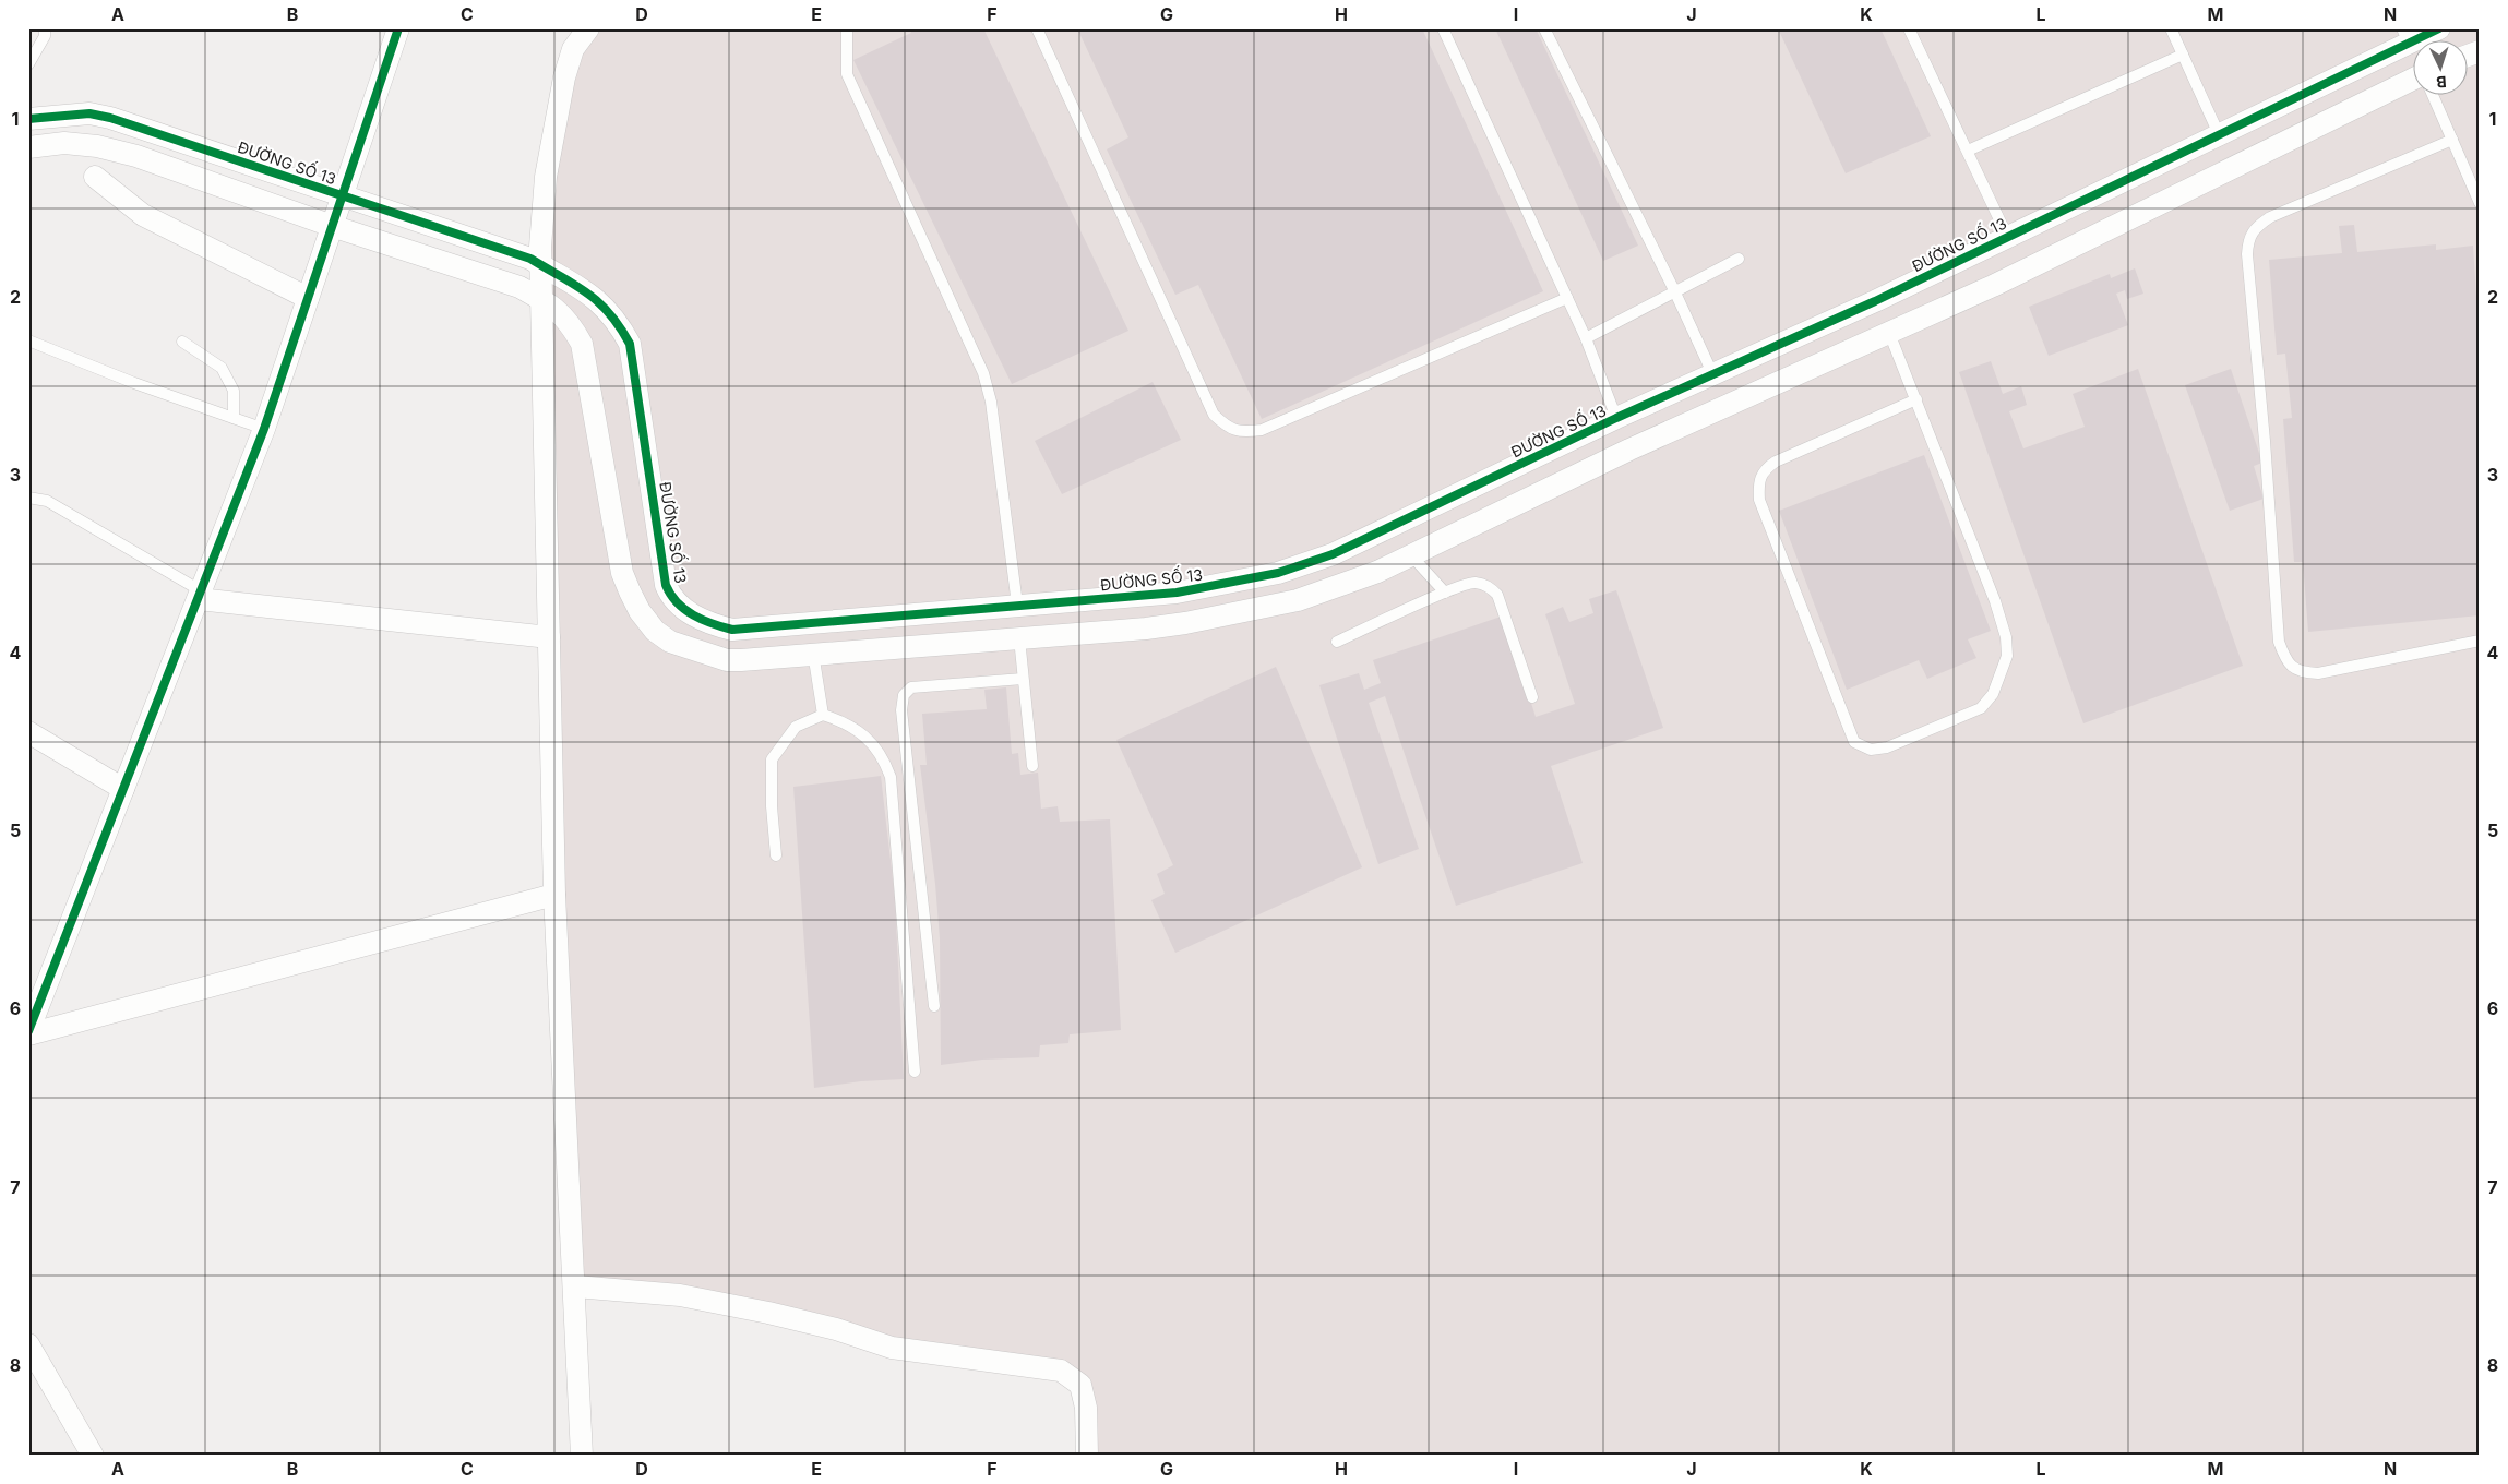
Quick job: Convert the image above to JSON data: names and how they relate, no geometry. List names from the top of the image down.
{
  "streets": {
    "street": ["ĐƯỜNG SỐ 13"]
  },
  "north": "bottom",
  "grid": {
    "columns": [
      "A",
      "B",
      "C",
      "D",
      "E",
      "F",
      "G",
      "H",
      "I",
      "J",
      "K",
      "L",
      "M",
      "N"
    ],
    "rows": [
      "1",
      "2",
      "3",
      "4",
      "5",
      "6",
      "7",
      "8"
    ]
  }
}
